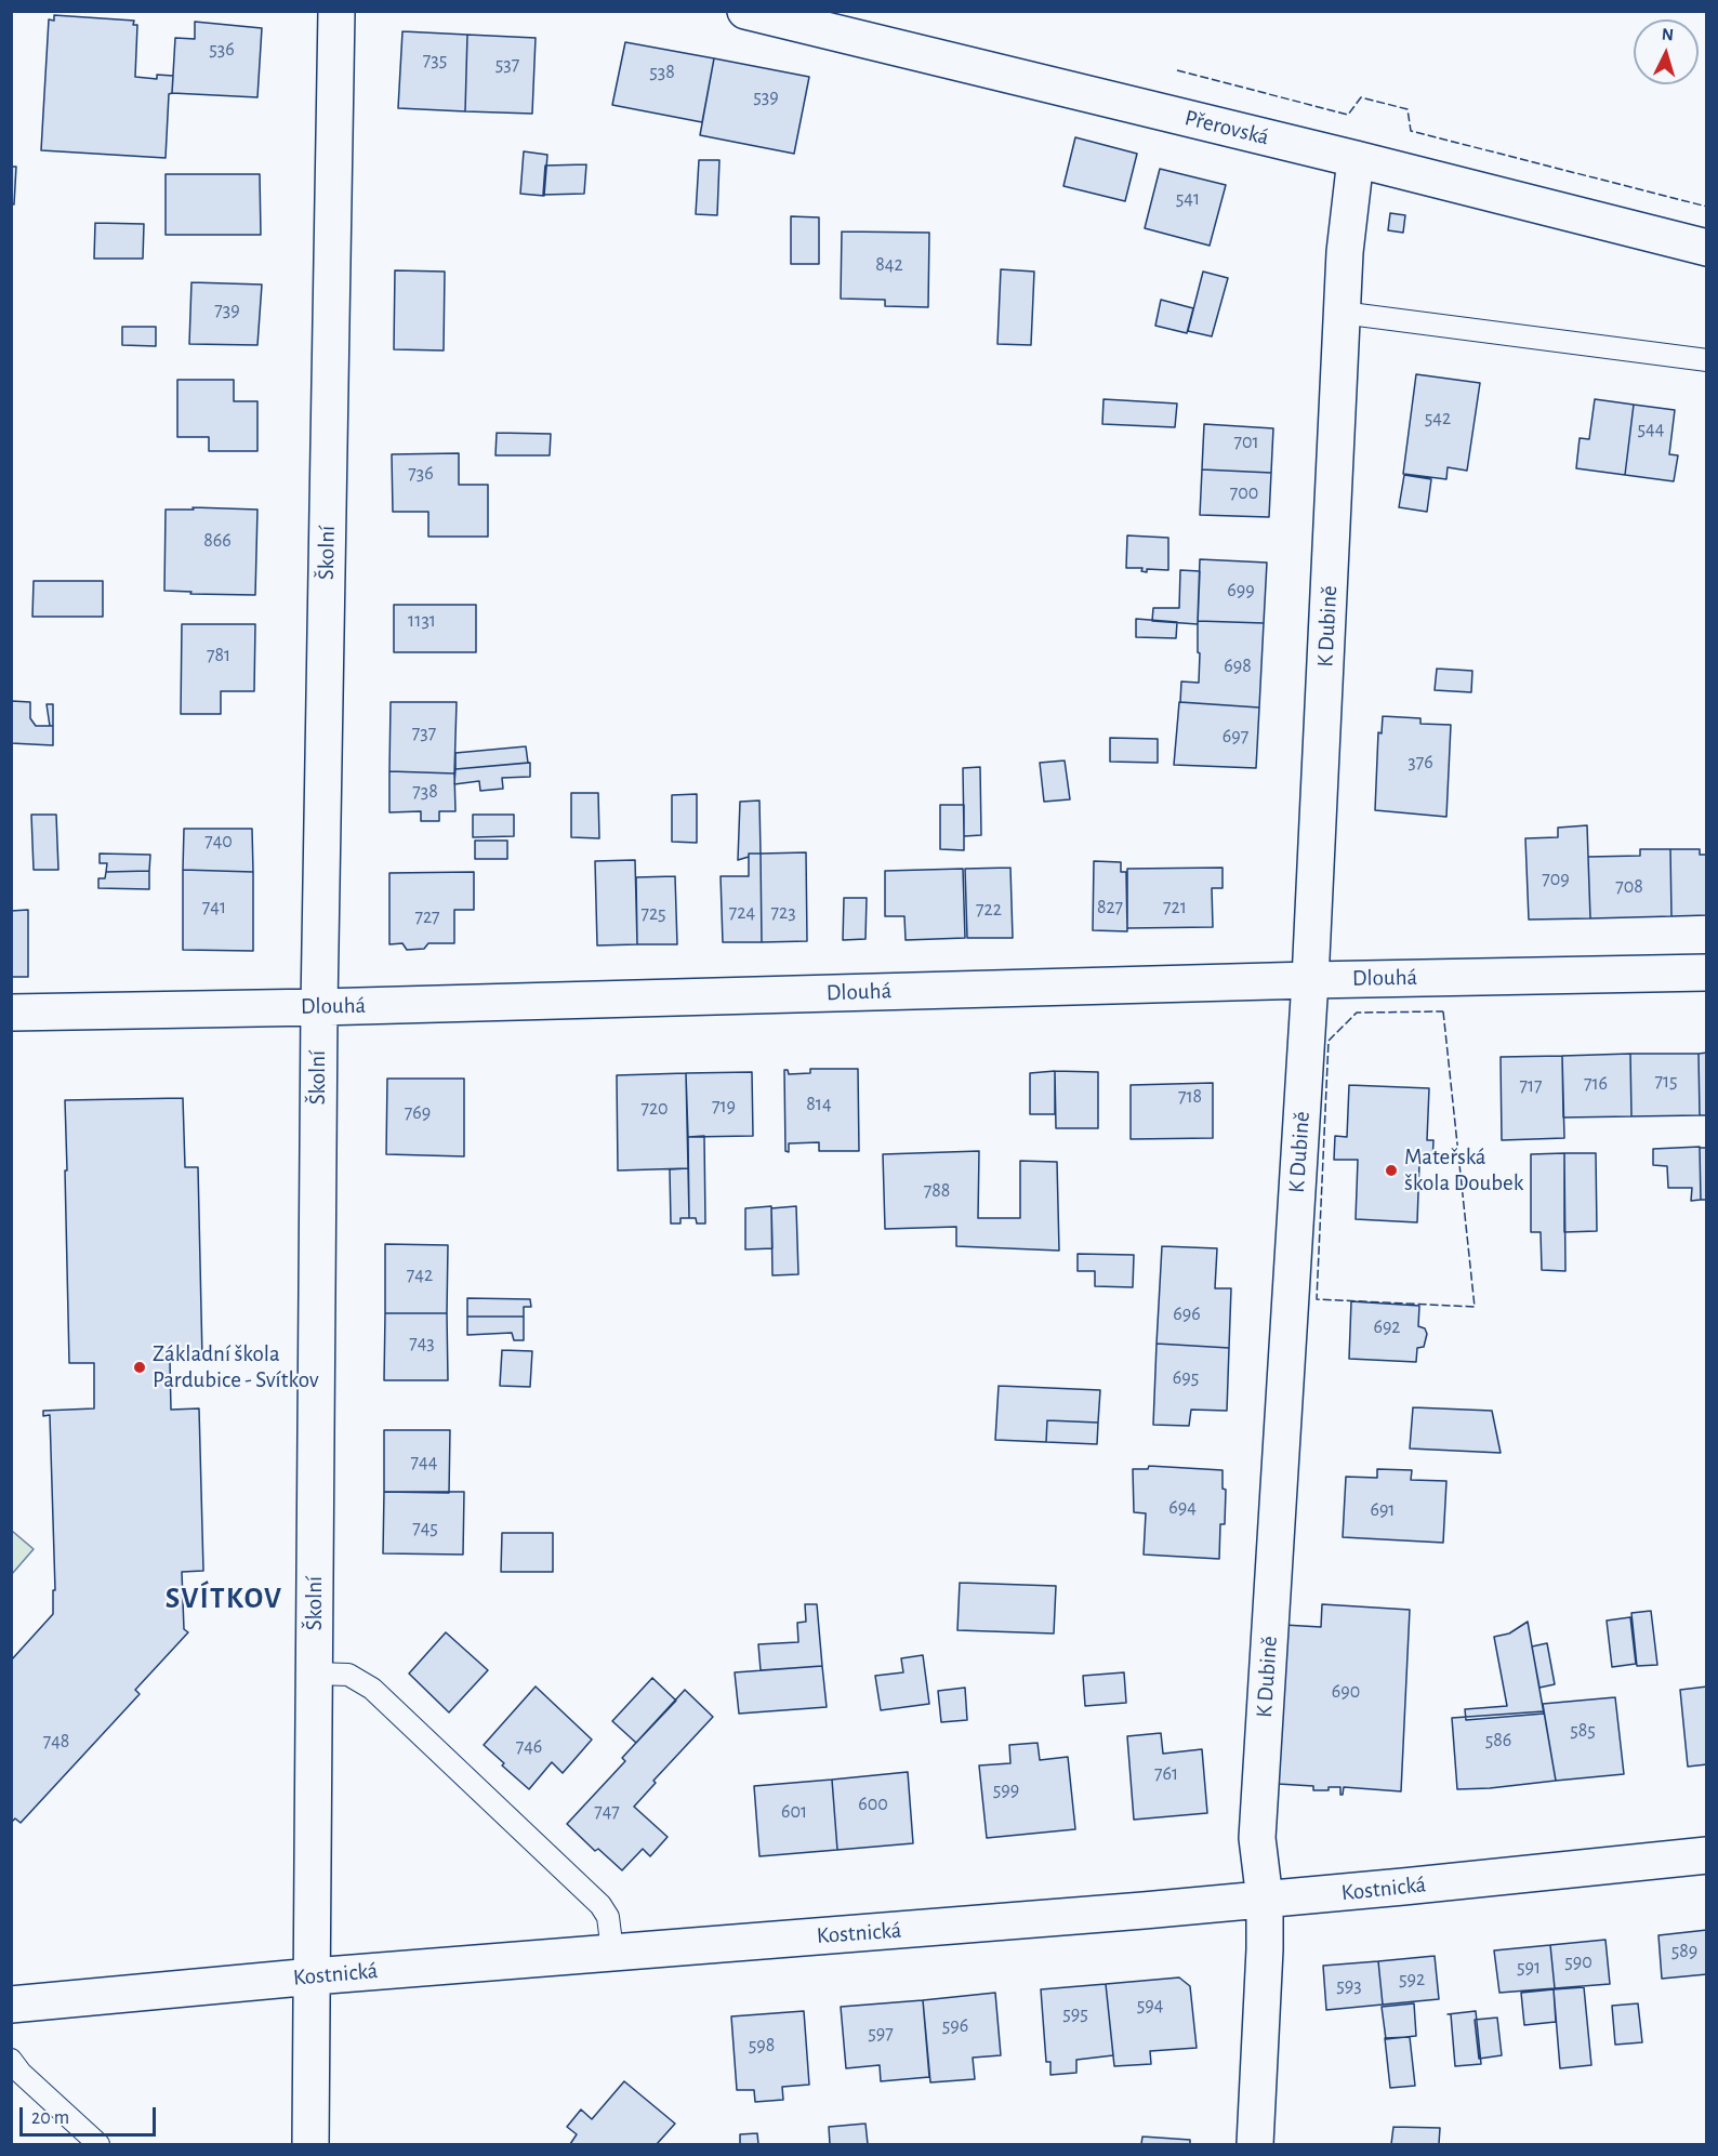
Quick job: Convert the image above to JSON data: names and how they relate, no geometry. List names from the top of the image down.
{
  "streets": {
    "street": [
      "Přerovská",
      "Školní",
      "K Dubině",
      "Dlouhá",
      "Kostnická"
    ]
  },
  "crossings": [
    ["Přerovská", "K Dubině"],
    ["Školní", "Dlouhá"],
    ["Školní", "Kostnická"],
    ["K Dubině", "Dlouhá"],
    ["K Dubině", "Kostnická"]
  ],
  "districts": ["SVÍTKOV"],
  "places": ["Mateřská škola Doubek", "Základní škola Pardubice - Svítkov"],
  "house_numbers": [
    "536",
    "735",
    "537",
    "538",
    "539",
    "541",
    "842",
    "739",
    "542",
    "544",
    "701",
    "736",
    "700",
    "866",
    "699",
    "1131",
    "781",
    "698",
    "737",
    "697",
    "376",
    "738",
    "740",
    "709",
    "708",
    "741",
    "827",
    "721",
    "722",
    "724",
    "723",
    "725",
    "727",
    "715",
    "716",
    "717",
    "718",
    "814",
    "719",
    "720",
    "769",
    "788",
    "742",
    "696",
    "692",
    "743",
    "695",
    "744",
    "694",
    "691",
    "745",
    "690",
    "585",
    "586",
    "748",
    "746",
    "761",
    "599",
    "600",
    "747",
    "601",
    "589",
    "590",
    "591",
    "592",
    "593",
    "594",
    "595",
    "596",
    "597",
    "598"
  ],
  "scale_bar": "20 m",
  "north": "top"
}
